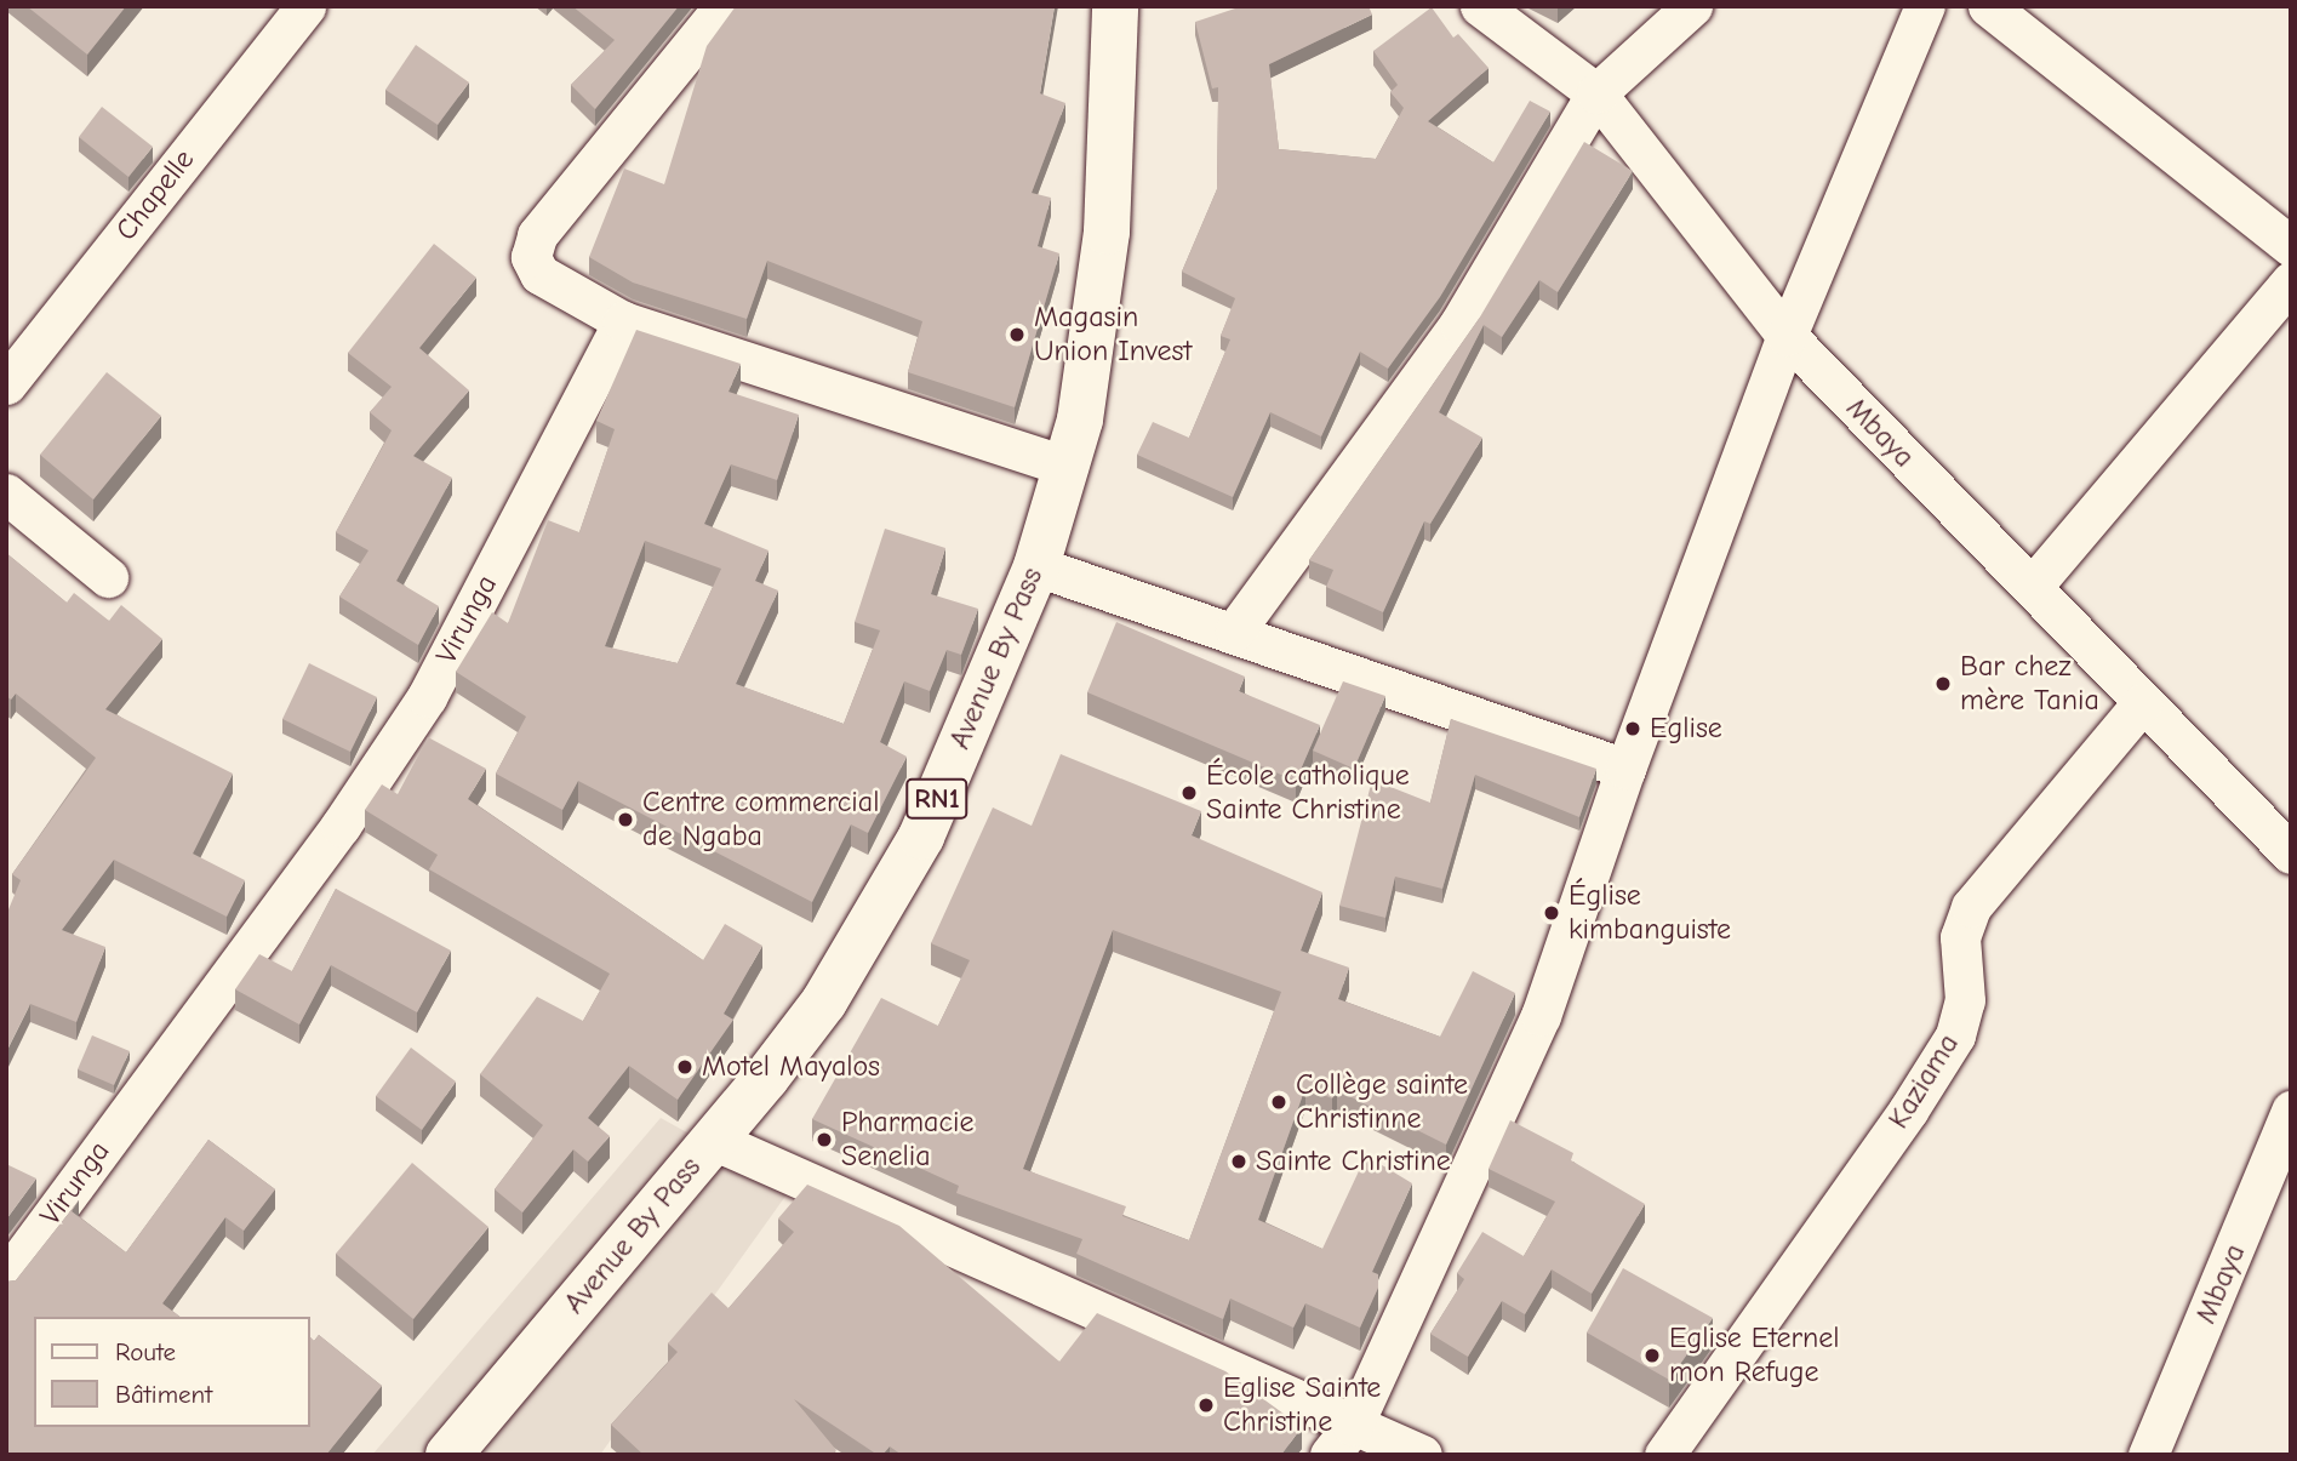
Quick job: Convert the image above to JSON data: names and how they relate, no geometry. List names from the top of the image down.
{
  "streets": {
    "highway": ["Avenue By Pass", "RN1"],
    "street": [
      "Chapelle",
      "Mbaya",
      "Virunga",
      "Kaziama"
    ]
  },
  "crossings": [
    ["Mbaya", "Kaziama"]
  ],
  "places": [
    "Magasin Union Invest",
    "Bar chez mère Tania",
    "Eglise",
    "École catholique Sainte Christine",
    "Centre commercial de Ngaba",
    "Église kimbanguiste",
    "Motel Mayalos",
    "Collège sainte Christinne",
    "Pharmacie Senelia",
    "Sainte Christine",
    "Eglise Eternel mon Refuge",
    "Eglise Sainte Christine"
  ],
  "legend": ["Route", "Bâtiment"]
}
